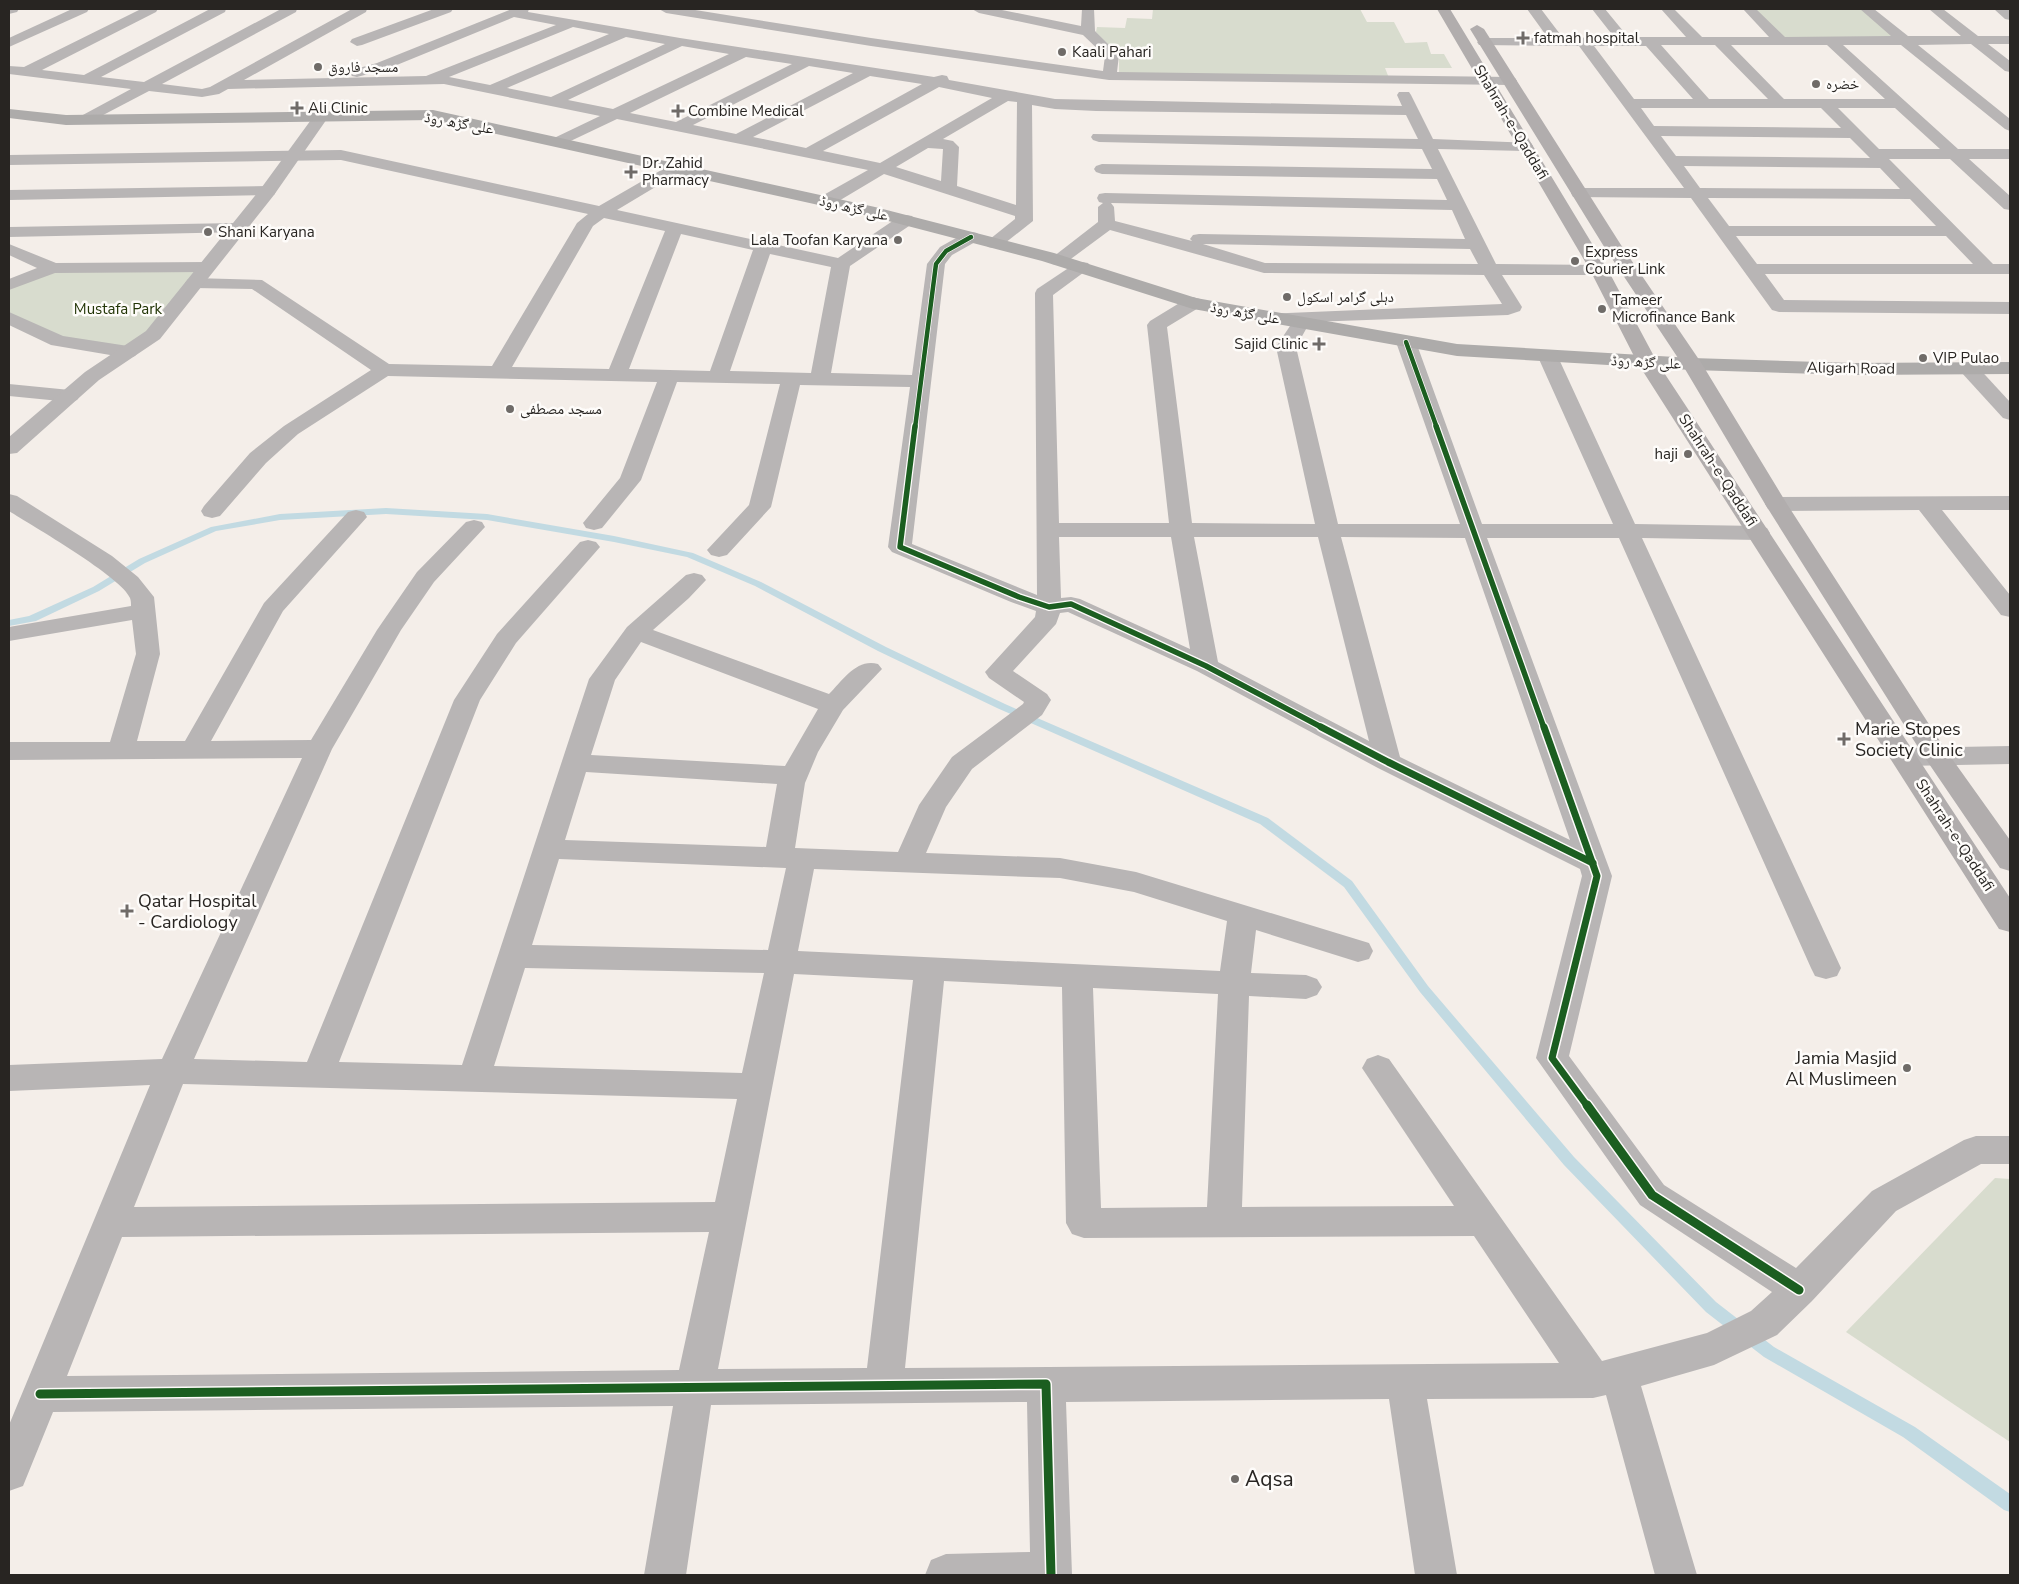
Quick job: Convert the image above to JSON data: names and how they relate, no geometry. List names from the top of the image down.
{
  "streets": {
    "main road": ["Shahrah-e-Qaddafi", "علی گڑھ روڈ", "Aligarh Road"]
  },
  "crossings": [
    ["Shahrah-e-Qaddafi", "علی گڑھ روڈ"],
    ["Shahrah-e-Qaddafi", "Aligarh Road"],
    ["علی گڑھ روڈ", "Aligarh Road"]
  ],
  "parks": ["Mustafa Park"],
  "places": {
    "health": [
      "fatmah hospital",
      "Ali Clinic",
      "Combine Medical",
      "Dr. Zahid Pharmacy",
      "Sajid Clinic",
      "Marie Stopes Society Clinic",
      "Qatar Hospital - Cardiology"
    ],
    "other": [
      "Kaali Pahari",
      "مسجد فاروق",
      "خضرہ",
      "Shani Karyana",
      "Lala Toofan Karyana",
      "Express Courier Link",
      "دہلی گرامر اسکول",
      "Tameer Microfinance Bank",
      "VIP Pulao",
      "مسجد مصطفی",
      "haji",
      "Jamia Masjid Al Muslimeen",
      "Aqsa"
    ]
  }
}
